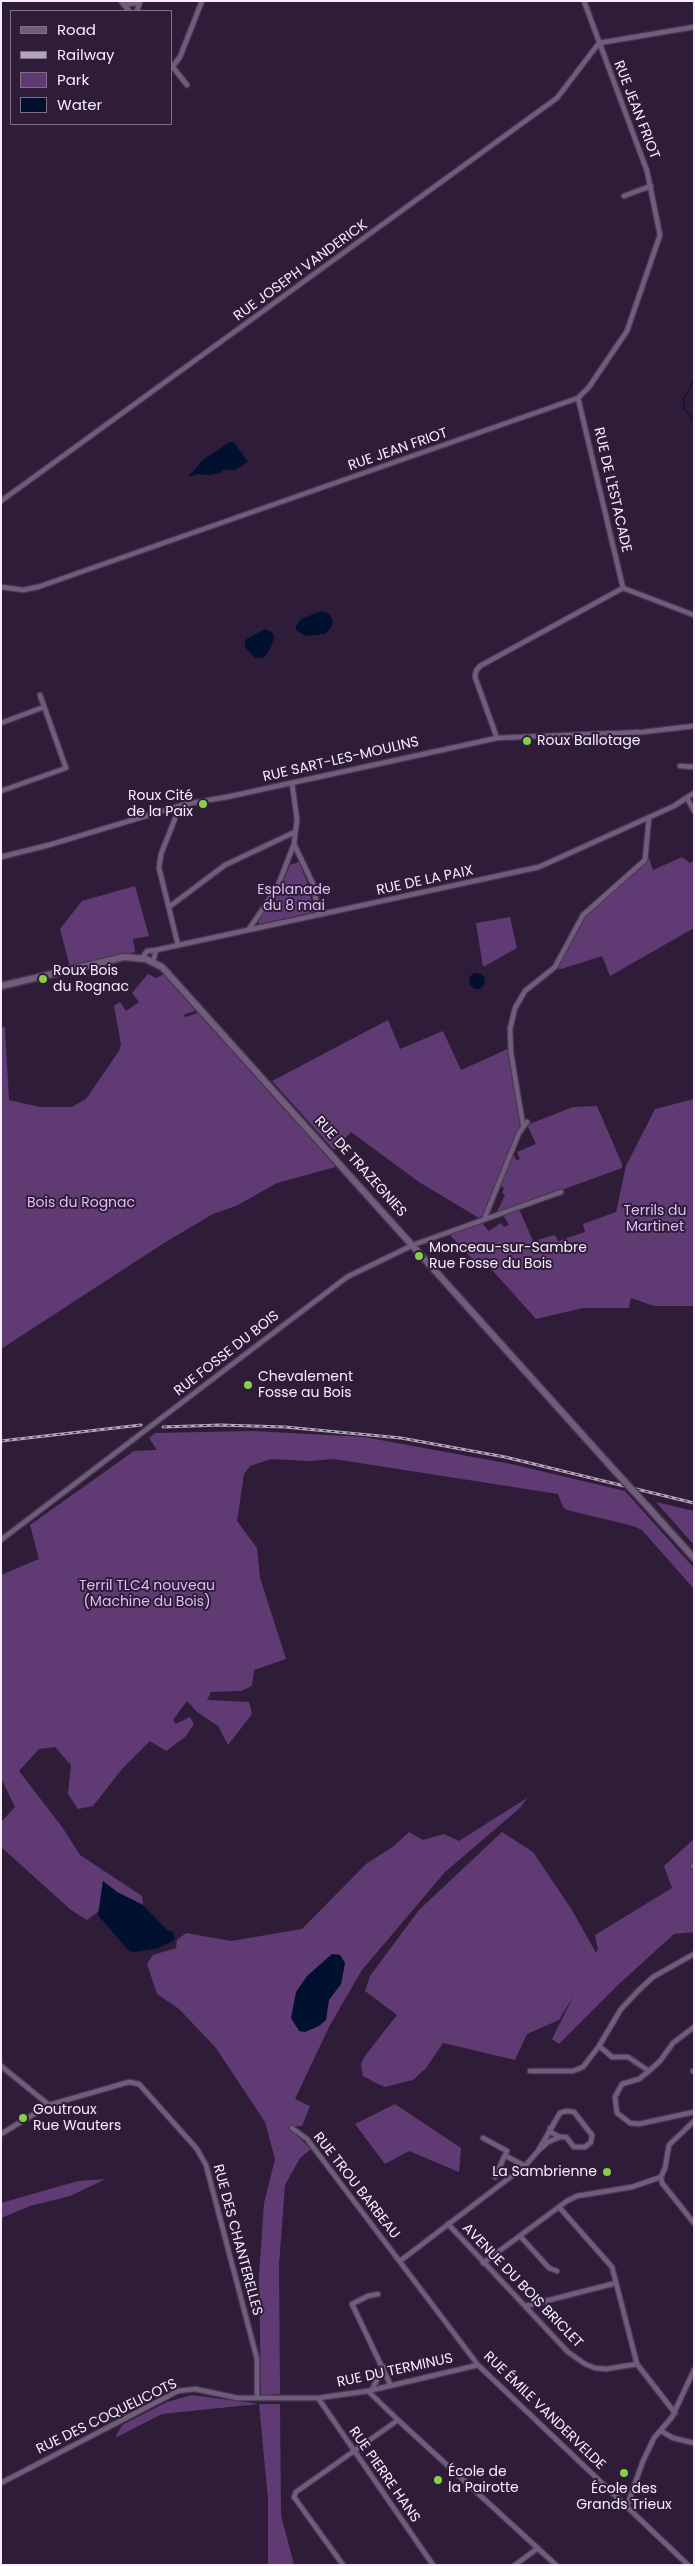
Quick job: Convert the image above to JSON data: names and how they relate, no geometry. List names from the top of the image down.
{
  "streets": {
    "main road": ["RUE DE TRAZEGNIES"],
    "street": [
      "RUE JEAN FRIOT",
      "RUE JOSEPH VANDERICK",
      "RUE DE L'ESTACADE",
      "RUE SART-LES-MOULINS",
      "RUE DE LA PAIX",
      "RUE FOSSE DU BOIS",
      "RUE TROU BARBEAU",
      "RUE DES CHANTERELLES",
      "AVENUE DU BOIS BRICLET",
      "RUE DU TERMINUS",
      "RUE ÉMILE VANDERVELDE",
      "RUE DES COQUELICOTS",
      "RUE PIERRE HANS"
    ]
  },
  "crossings": [
    ["RUE JEAN FRIOT", "RUE JOSEPH VANDERICK"],
    ["RUE JEAN FRIOT", "RUE DE L'ESTACADE"],
    ["RUE DE LA PAIX", "RUE DE TRAZEGNIES"],
    ["RUE DE TRAZEGNIES", "RUE FOSSE DU BOIS"],
    ["RUE TROU BARBEAU", "RUE ÉMILE VANDERVELDE"],
    ["RUE DES CHANTERELLES", "RUE DU TERMINUS"],
    ["RUE DES CHANTERELLES", "RUE DES COQUELICOTS"],
    ["RUE DU TERMINUS", "RUE ÉMILE VANDERVELDE"],
    ["RUE DU TERMINUS", "RUE DES COQUELICOTS"],
    ["RUE DU TERMINUS", "RUE PIERRE HANS"]
  ],
  "parks": [
    "Esplanade du 8 mai",
    "Bois du Rognac",
    "Terrils du Martinet",
    "Terril TLC4 nouveau (Machine du Bois)"
  ],
  "places": [
    "Roux Ballotage",
    "Roux Cité de la Paix",
    "Roux Bois du Rognac",
    "Monceau-sur-Sambre Rue Fosse du Bois",
    "Chevalement Fosse au Bois",
    "Goutroux Rue Wauters",
    "La Sambrienne",
    "École des Grands Trieux",
    "École de la Pairotte"
  ],
  "legend": [
    "Road",
    "Railway",
    "Park",
    "Water"
  ]
}
